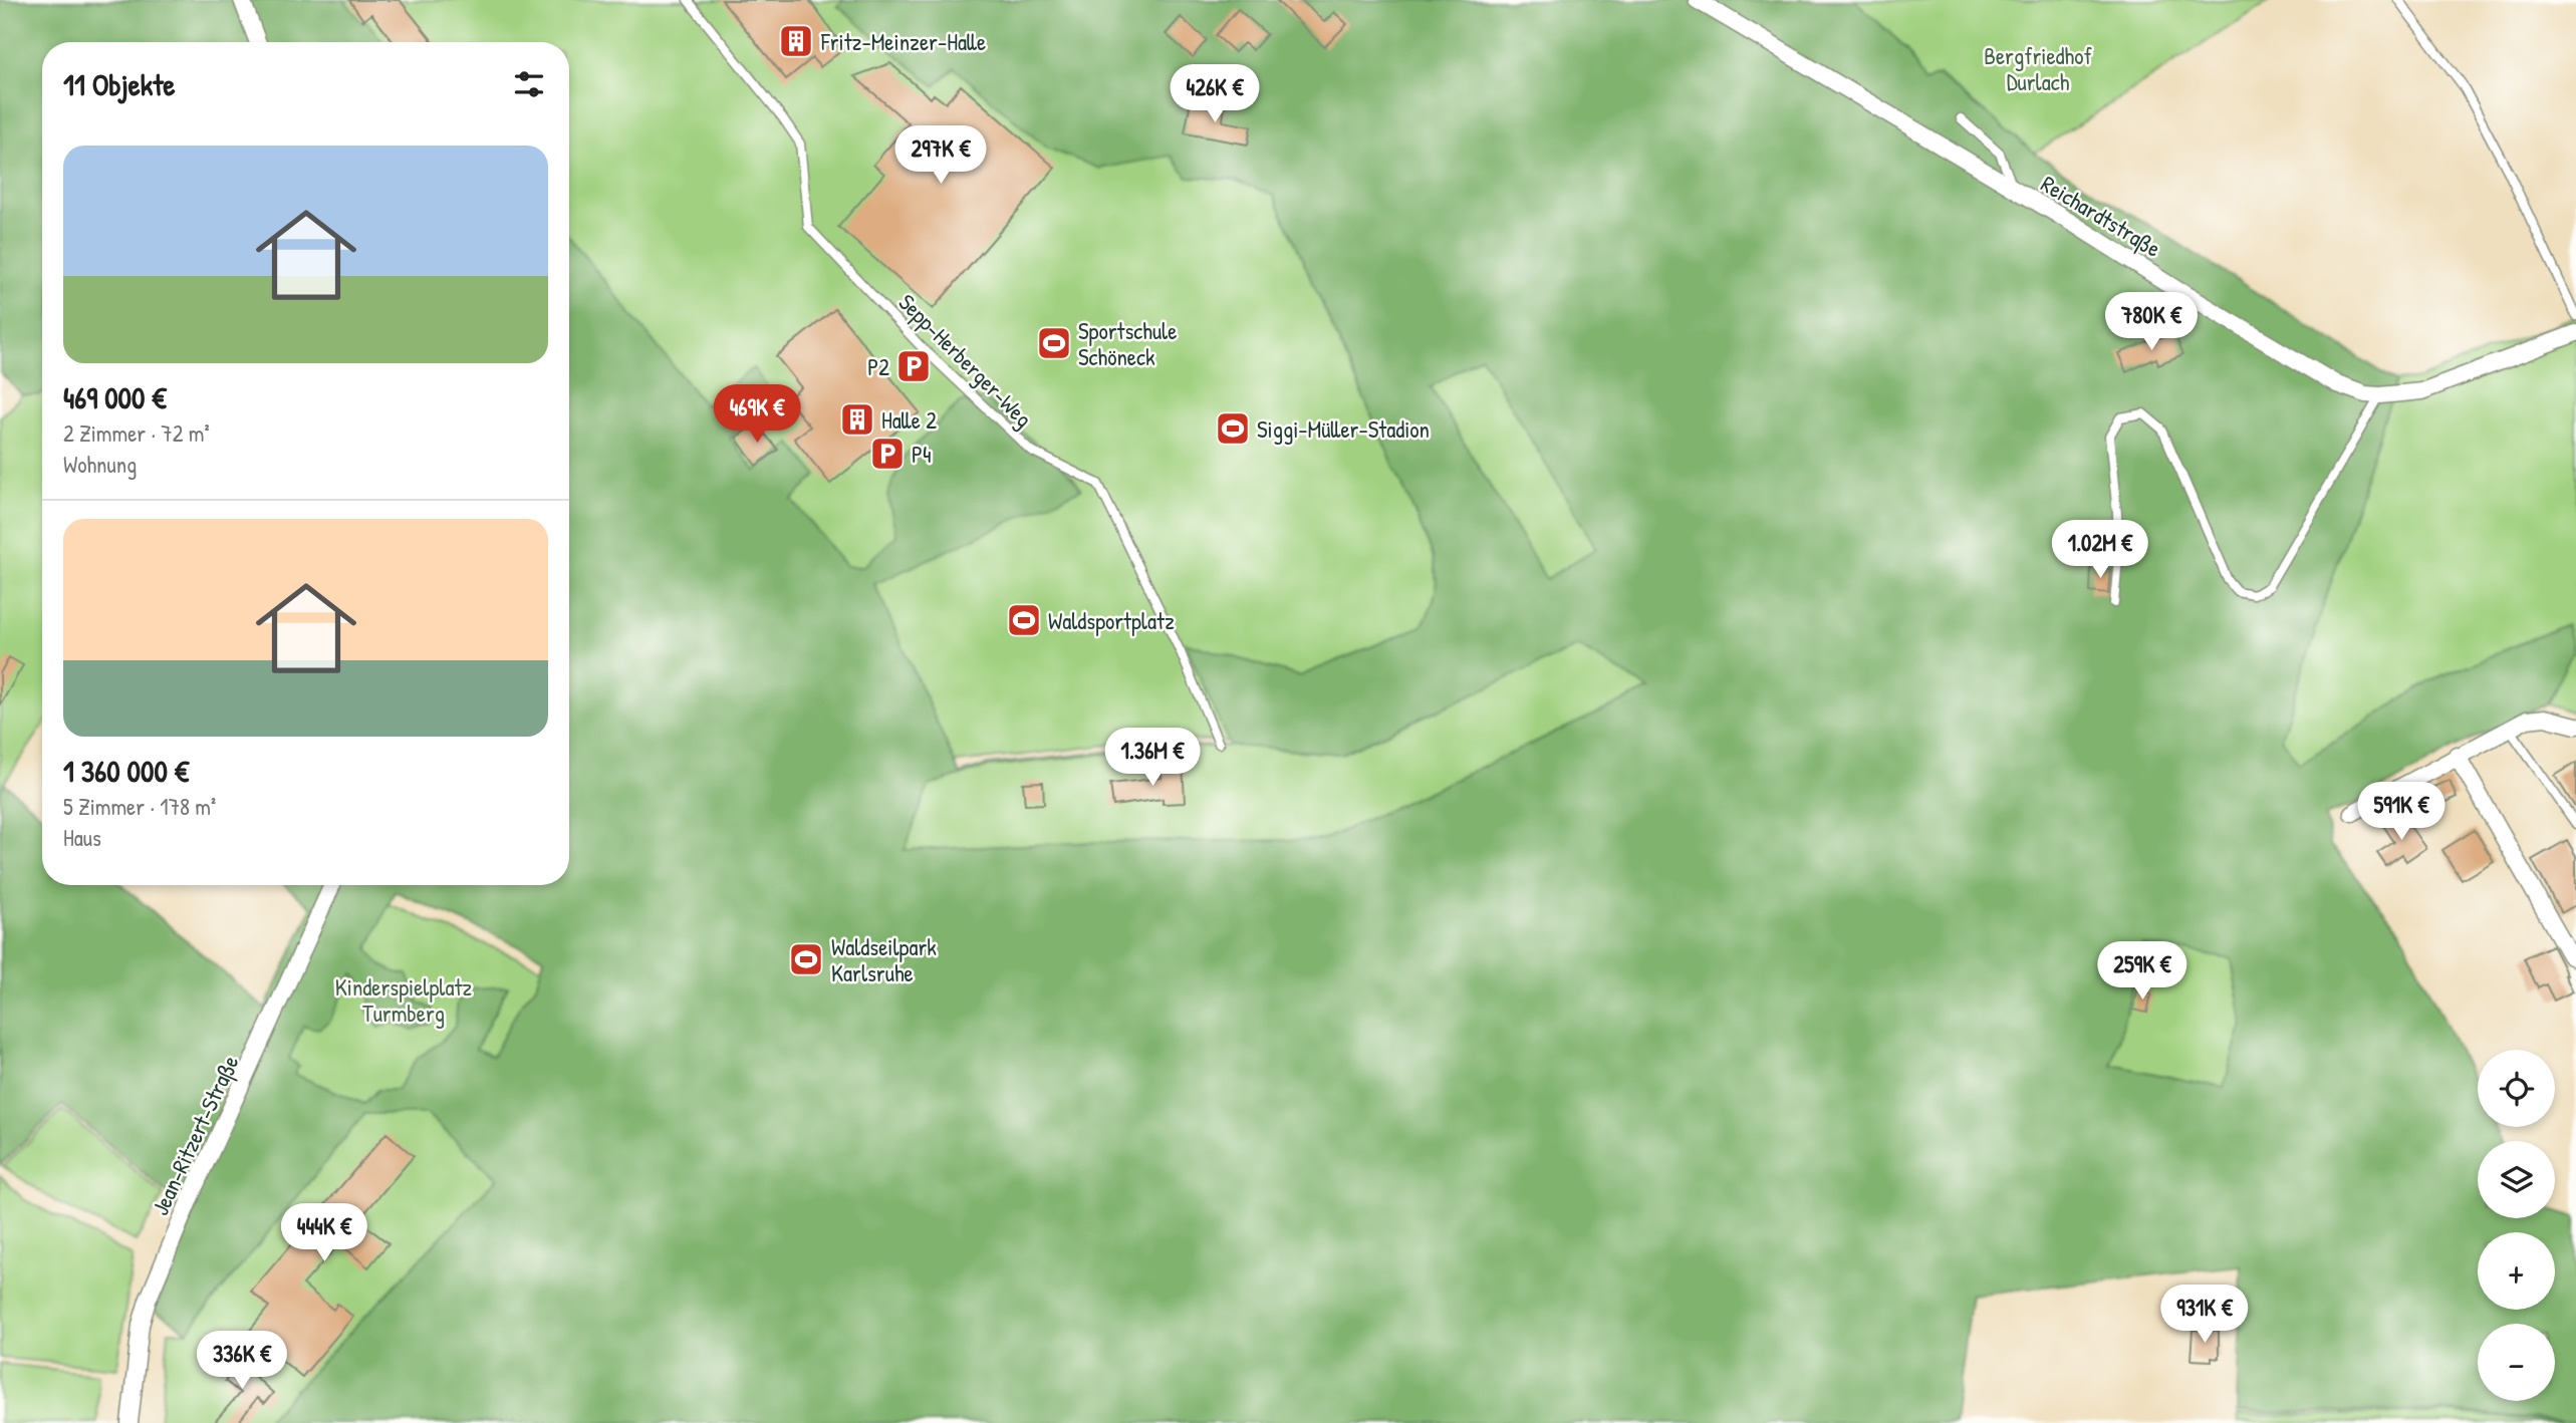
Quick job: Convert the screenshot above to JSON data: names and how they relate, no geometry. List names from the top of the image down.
{
  "streets": {
    "street": ["Reichardtstraße", "Jean-Ritzert-Straße"],
    "lane": ["Sepp-Herberger-Weg"]
  },
  "parks": ["Bergfriedhof Durlach", "Kinderspielplatz Turmberg"],
  "places": {
    "building": ["Fritz-Meinzer-Halle", "Halle 2"],
    "sports": [
      "Sportschule Schöneck",
      "Siggi-Müller-Stadion",
      "Waldsportplatz",
      "Waldseilpark Karlsruhe"
    ],
    "parking": ["P2", "P4"]
  },
  "page": {
    "heading": "11 Objekte",
    "price": [
      "426K €",
      "297K €",
      "780K €",
      "469K €",
      "1.02M €",
      "1.36M €",
      "591K €",
      "259K €",
      "444K €",
      "931K €",
      "336K €"
    ],
    "list": [
      {
        "name": "469 000 €",
        "note": "2 Zimmer · 72 m² · Wohnung"
      },
      {
        "name": "1 360 000 €",
        "note": "5 Zimmer · 178 m² · Haus"
      }
    ],
    "map_buttons": ["+", "−"]
  }
}
